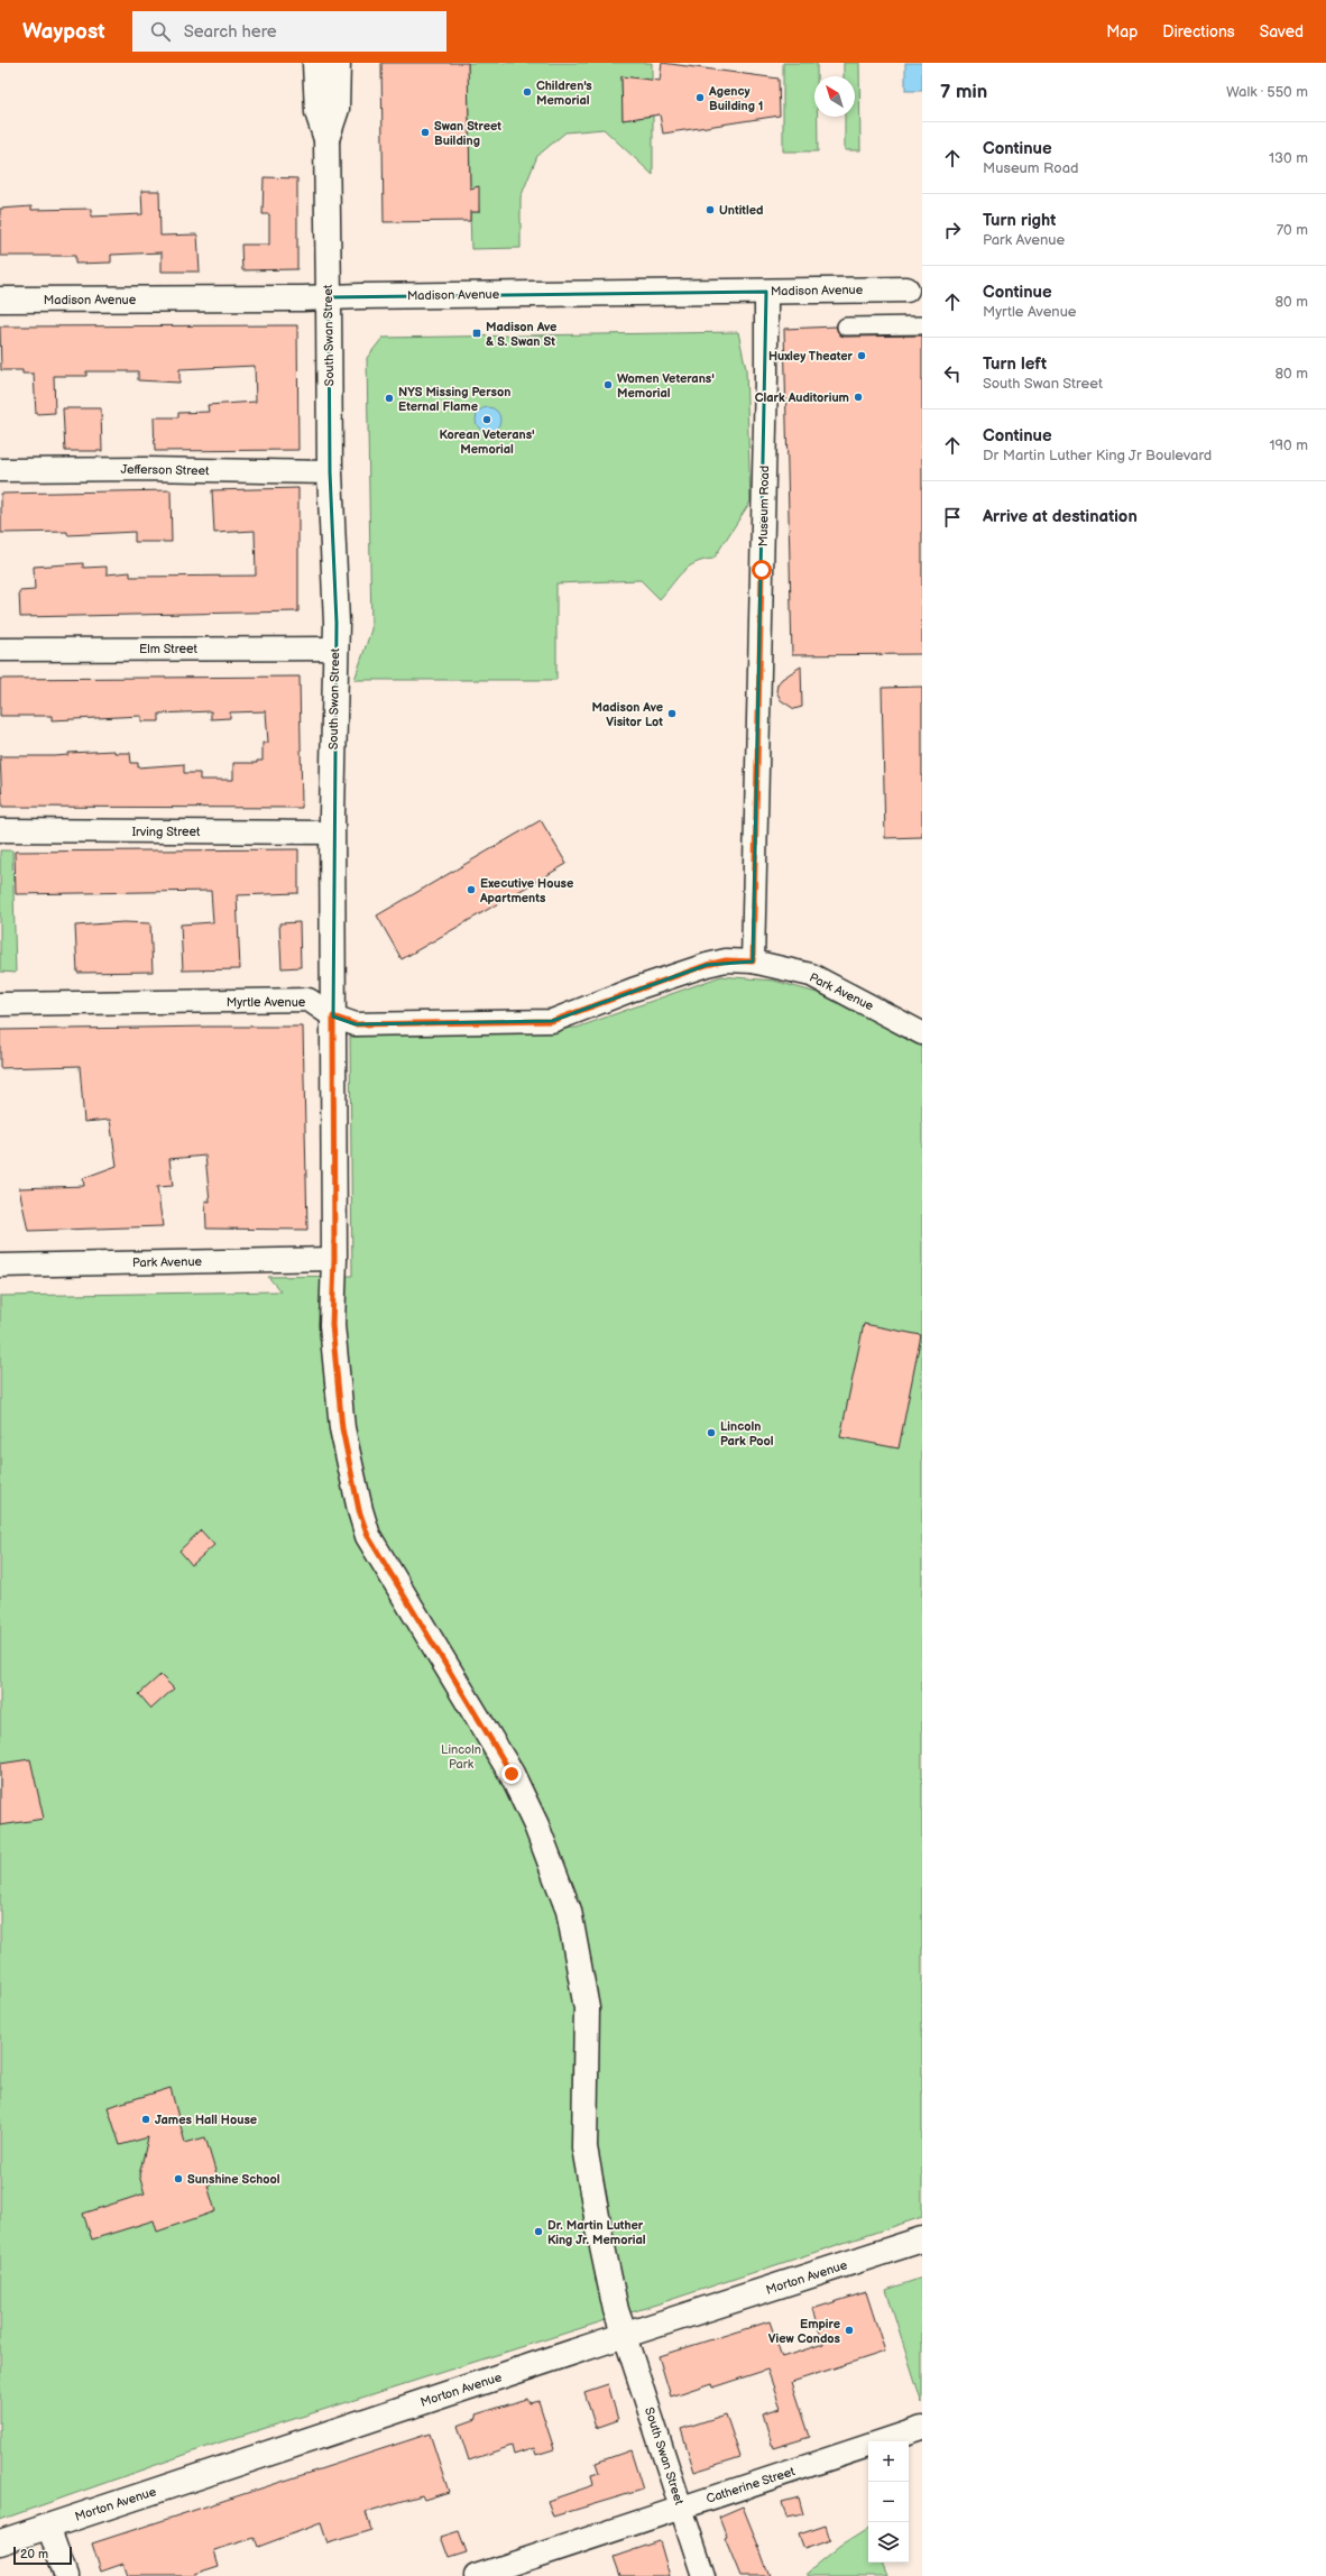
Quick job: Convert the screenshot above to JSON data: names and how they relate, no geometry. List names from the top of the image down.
{
  "streets": {
    "street": [
      "Madison Avenue",
      "South Swan Street",
      "Jefferson Street",
      "Museum Road",
      "Elm Street",
      "Irving Street",
      "Park Avenue",
      "Myrtle Avenue",
      "Morton Avenue",
      "Catherine Street"
    ]
  },
  "crossings": [
    ["Madison Avenue", "South Swan Street"],
    ["Madison Avenue", "Museum Road"],
    ["South Swan Street", "Jefferson Street"],
    ["South Swan Street", "Elm Street"],
    ["South Swan Street", "Irving Street"],
    ["South Swan Street", "Park Avenue"],
    ["South Swan Street", "Myrtle Avenue"],
    ["South Swan Street", "Morton Avenue"],
    ["South Swan Street", "Catherine Street"],
    ["Museum Road", "Park Avenue"],
    ["Park Avenue", "Myrtle Avenue"]
  ],
  "parks": ["Lincoln Park"],
  "places": {
    "other": [
      "Children's Memorial",
      "Agency Building 1",
      "Swan Street Building",
      "Untitled",
      "Huxley Theater",
      "Women Veterans' Memorial",
      "Clark Auditorium",
      "NYS Missing Person Eternal Flame",
      "Korean Veterans' Memorial",
      "Madison Ave Visitor Lot",
      "Executive House Apartments",
      "Lincoln Park Pool",
      "James Hall House",
      "Sunshine School",
      "Dr. Martin Luther King Jr. Memorial",
      "Empire View Condos"
    ],
    "transit": ["Madison Ave & S. Swan St"]
  },
  "scale_bar": "20 m",
  "north": "top left",
  "page": {
    "header": "Waypost",
    "search": "Search here",
    "nav": ["Map", "Directions", "Saved"],
    "heading": ["7 min", "Walk · 550 m"],
    "list": [
      ["Continue", "Museum Road", "130 m"],
      ["Turn right", "Park Avenue", "70 m"],
      ["Continue", "Myrtle Avenue", "80 m"],
      ["Turn left", "South Swan Street", "80 m"],
      ["Continue", "Dr Martin Luther King Jr Boulevard", "190 m"],
      "Arrive at destination"
    ],
    "map_buttons": ["+", "−"],
    "scale": "20 m"
  }
}
